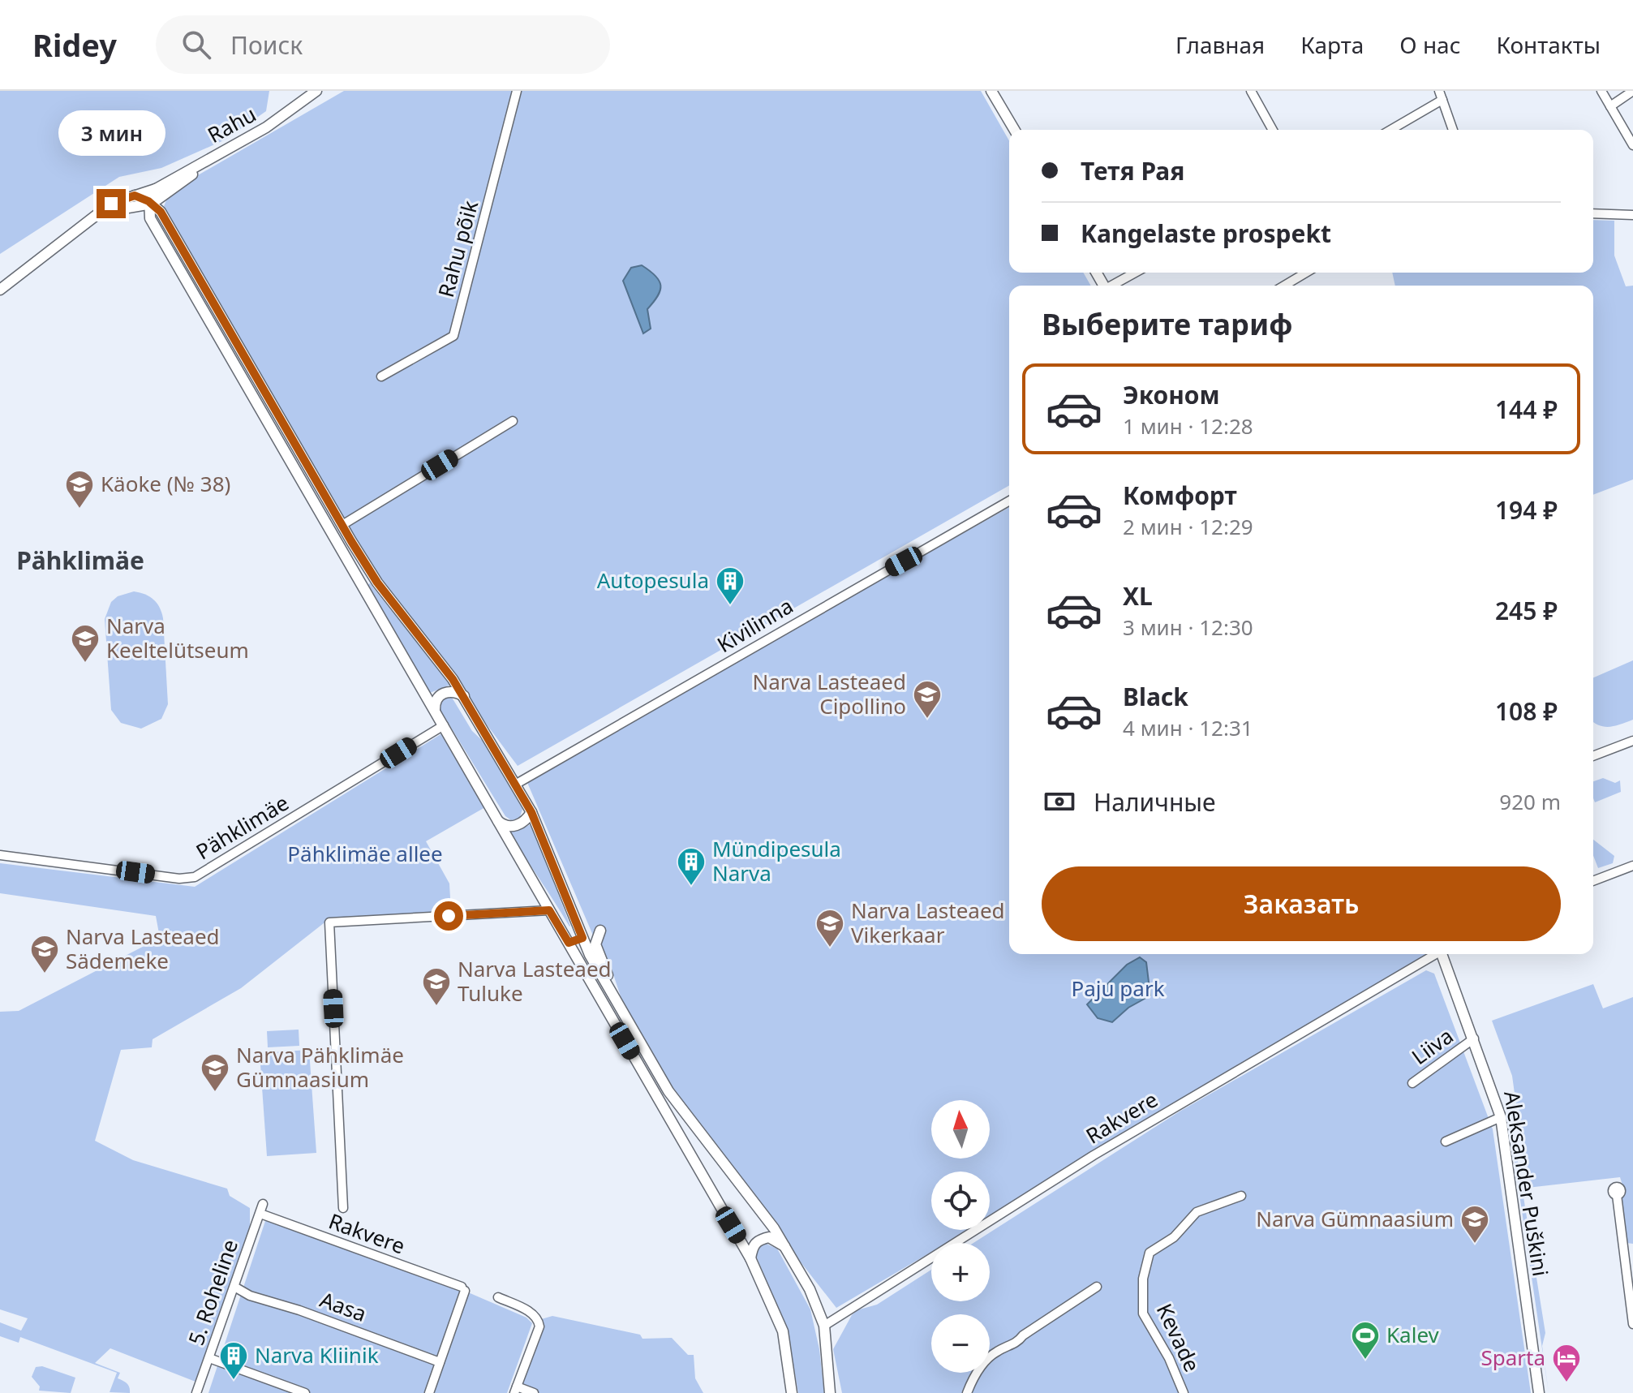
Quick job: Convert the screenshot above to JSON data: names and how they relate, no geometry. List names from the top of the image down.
{
  "streets": {
    "main road": ["Rahu", "Aleksander Puškini"],
    "street": [
      "Rahu põik",
      "Kivilinna",
      "Pähklimäe",
      "Liiva",
      "Rakvere",
      "5. Roheline",
      "Aasa",
      "Kevade"
    ]
  },
  "crossings": [
    ["Liiva", "Aleksander Puškini"],
    ["Rakvere", "5. Roheline"],
    ["Rakvere", "Aasa"],
    ["5. Roheline", "Aasa"]
  ],
  "districts": ["Pähklimäe"],
  "parks": ["Pähklimäe allee", "Paju park"],
  "places": {
    "school or university": [
      "Käoke (№ 38)",
      "Narva Keeltelütseum",
      "Narva Lasteaed Cipollino",
      "Narva Lasteaed Vikerkaar",
      "Narva Lasteaed Sädemeke",
      "Narva Lasteaed Tuluke",
      "Narva Pähklimäe Gümnaasium",
      "Narva Gümnaasium"
    ],
    "building": ["Autopesula", "Mündipesula Narva", "Narva Kliinik"],
    "sports": ["Kalev"],
    "hotel": ["Sparta"]
  },
  "north": "top",
  "page": {
    "header": "Ridey",
    "search": "Поиск",
    "nav": [
      "Главная",
      "Карта",
      "О нас",
      "Контакты"
    ],
    "bubble": "3 мин",
    "banner": ["Тетя Рая", "Kangelaste prospekt"],
    "heading": "Выберите тариф",
    "list": [
      {
        "name": "Эконом",
        "note": "1 мин · 12:28",
        "value": "144 ₽"
      },
      {
        "name": "Комфорт",
        "note": "2 мин · 12:29",
        "value": "194 ₽"
      },
      {
        "name": "XL",
        "note": "3 мин · 12:30",
        "value": "245 ₽"
      },
      {
        "name": "Black",
        "note": "4 мин · 12:31",
        "value": "108 ₽"
      }
    ],
    "pay": ["Наличные", "920 m"],
    "buttons": "Заказать",
    "map_buttons": ["+", "−"]
  }
}
